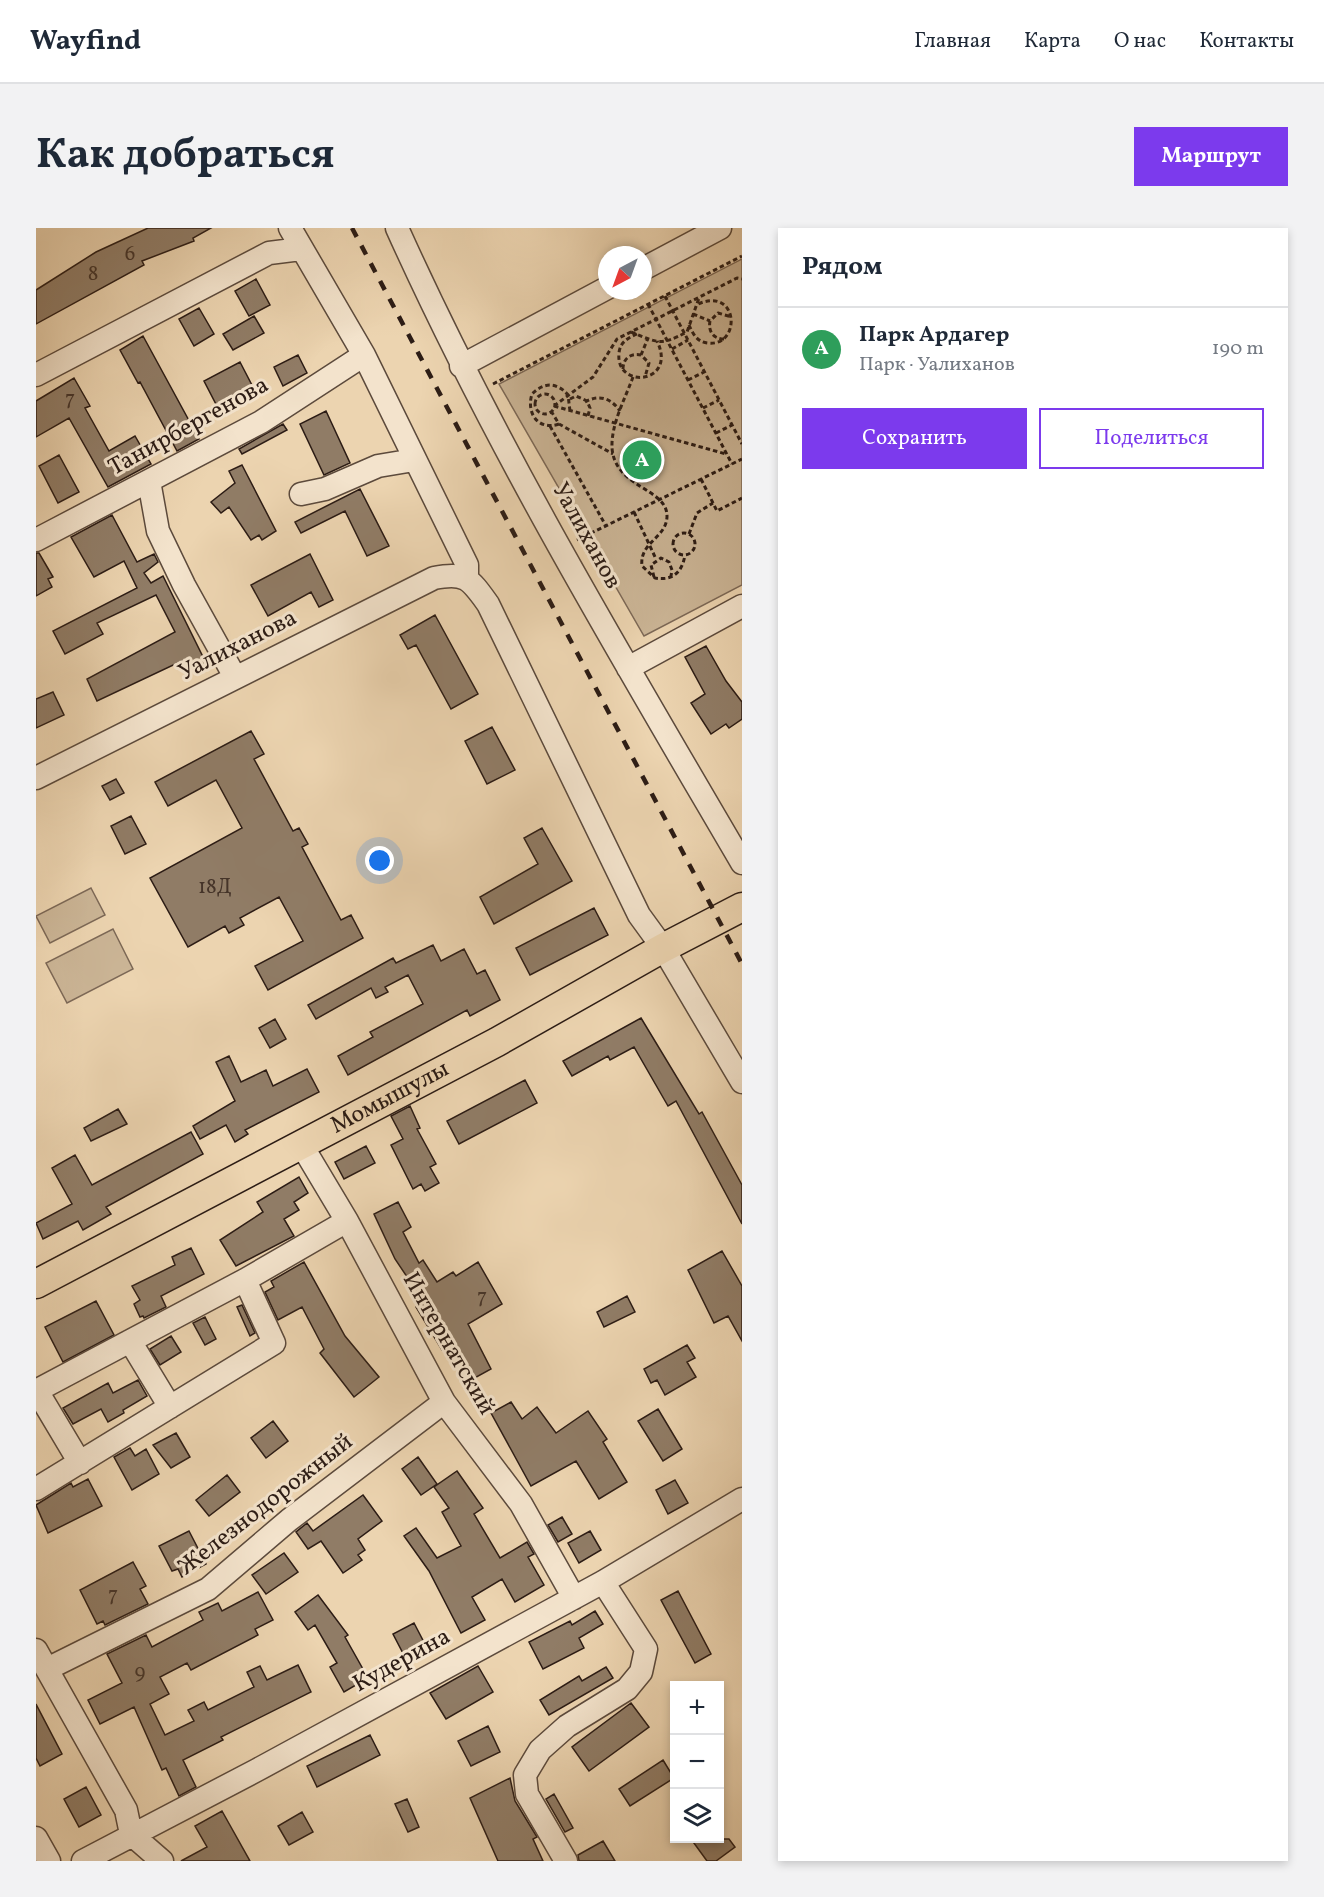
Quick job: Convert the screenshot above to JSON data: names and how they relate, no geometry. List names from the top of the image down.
{
  "streets": {
    "main road": ["Момышулы"],
    "street": [
      "Танирбергенова",
      "Уалиханов",
      "Уалиханова",
      "Интернатский",
      "Железнодорожный",
      "Кудерина"
    ]
  },
  "crossings": [
    ["Момышулы", "Интернатский"],
    ["Интернатский", "Железнодорожный"],
    ["Интернатский", "Кудерина"]
  ],
  "house_numbers": [
    "6",
    "8",
    "7",
    "18Д",
    "7",
    "7",
    "9"
  ],
  "north": "bottom left",
  "page": {
    "header": "Wayfind",
    "nav": [
      "Главная",
      "Карта",
      "О нас",
      "Контакты"
    ],
    "title": "Как добраться",
    "buttons": [
      "Маршрут",
      ["Сохранить", "Поделиться"]
    ],
    "heading": "Рядом",
    "list": [
      {
        "mark": "A",
        "name": "Парк Ардагер",
        "note": "Парк · Уалиханов",
        "value": "190 m"
      }
    ],
    "pins": "A",
    "map_buttons": ["+", "−"]
  }
}
